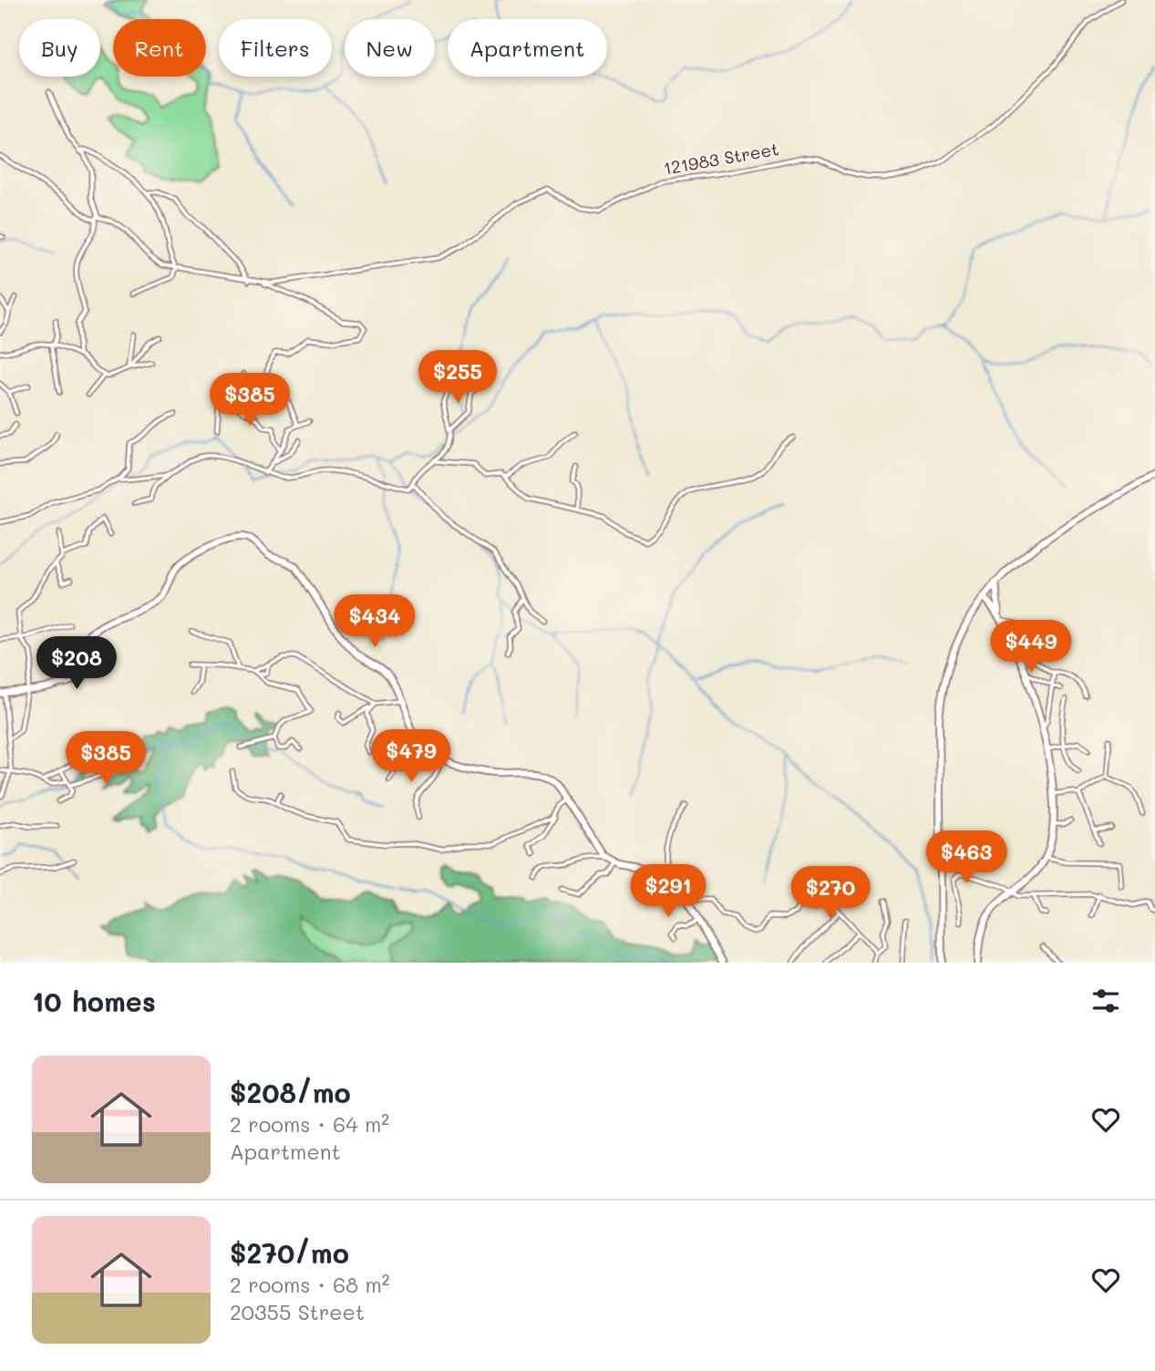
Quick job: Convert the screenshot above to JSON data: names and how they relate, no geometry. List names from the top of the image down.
{
  "streets": {
    "street": ["121983 Street"]
  },
  "page": {
    "chip": [
      "Buy",
      "Rent",
      "Filters",
      "New",
      "Apartment"
    ],
    "price": [
      "$255",
      "$385",
      "$434",
      "$449",
      "$208",
      "$479",
      "$385",
      "$463",
      "$291",
      "$270"
    ],
    "heading": "10 homes",
    "list": [
      {
        "name": "$208/mo",
        "note": "2 rooms · 64 m² · Apartment"
      },
      {
        "name": "$270/mo",
        "note": "2 rooms · 68 m² · 20355 Street"
      }
    ]
  }
}
